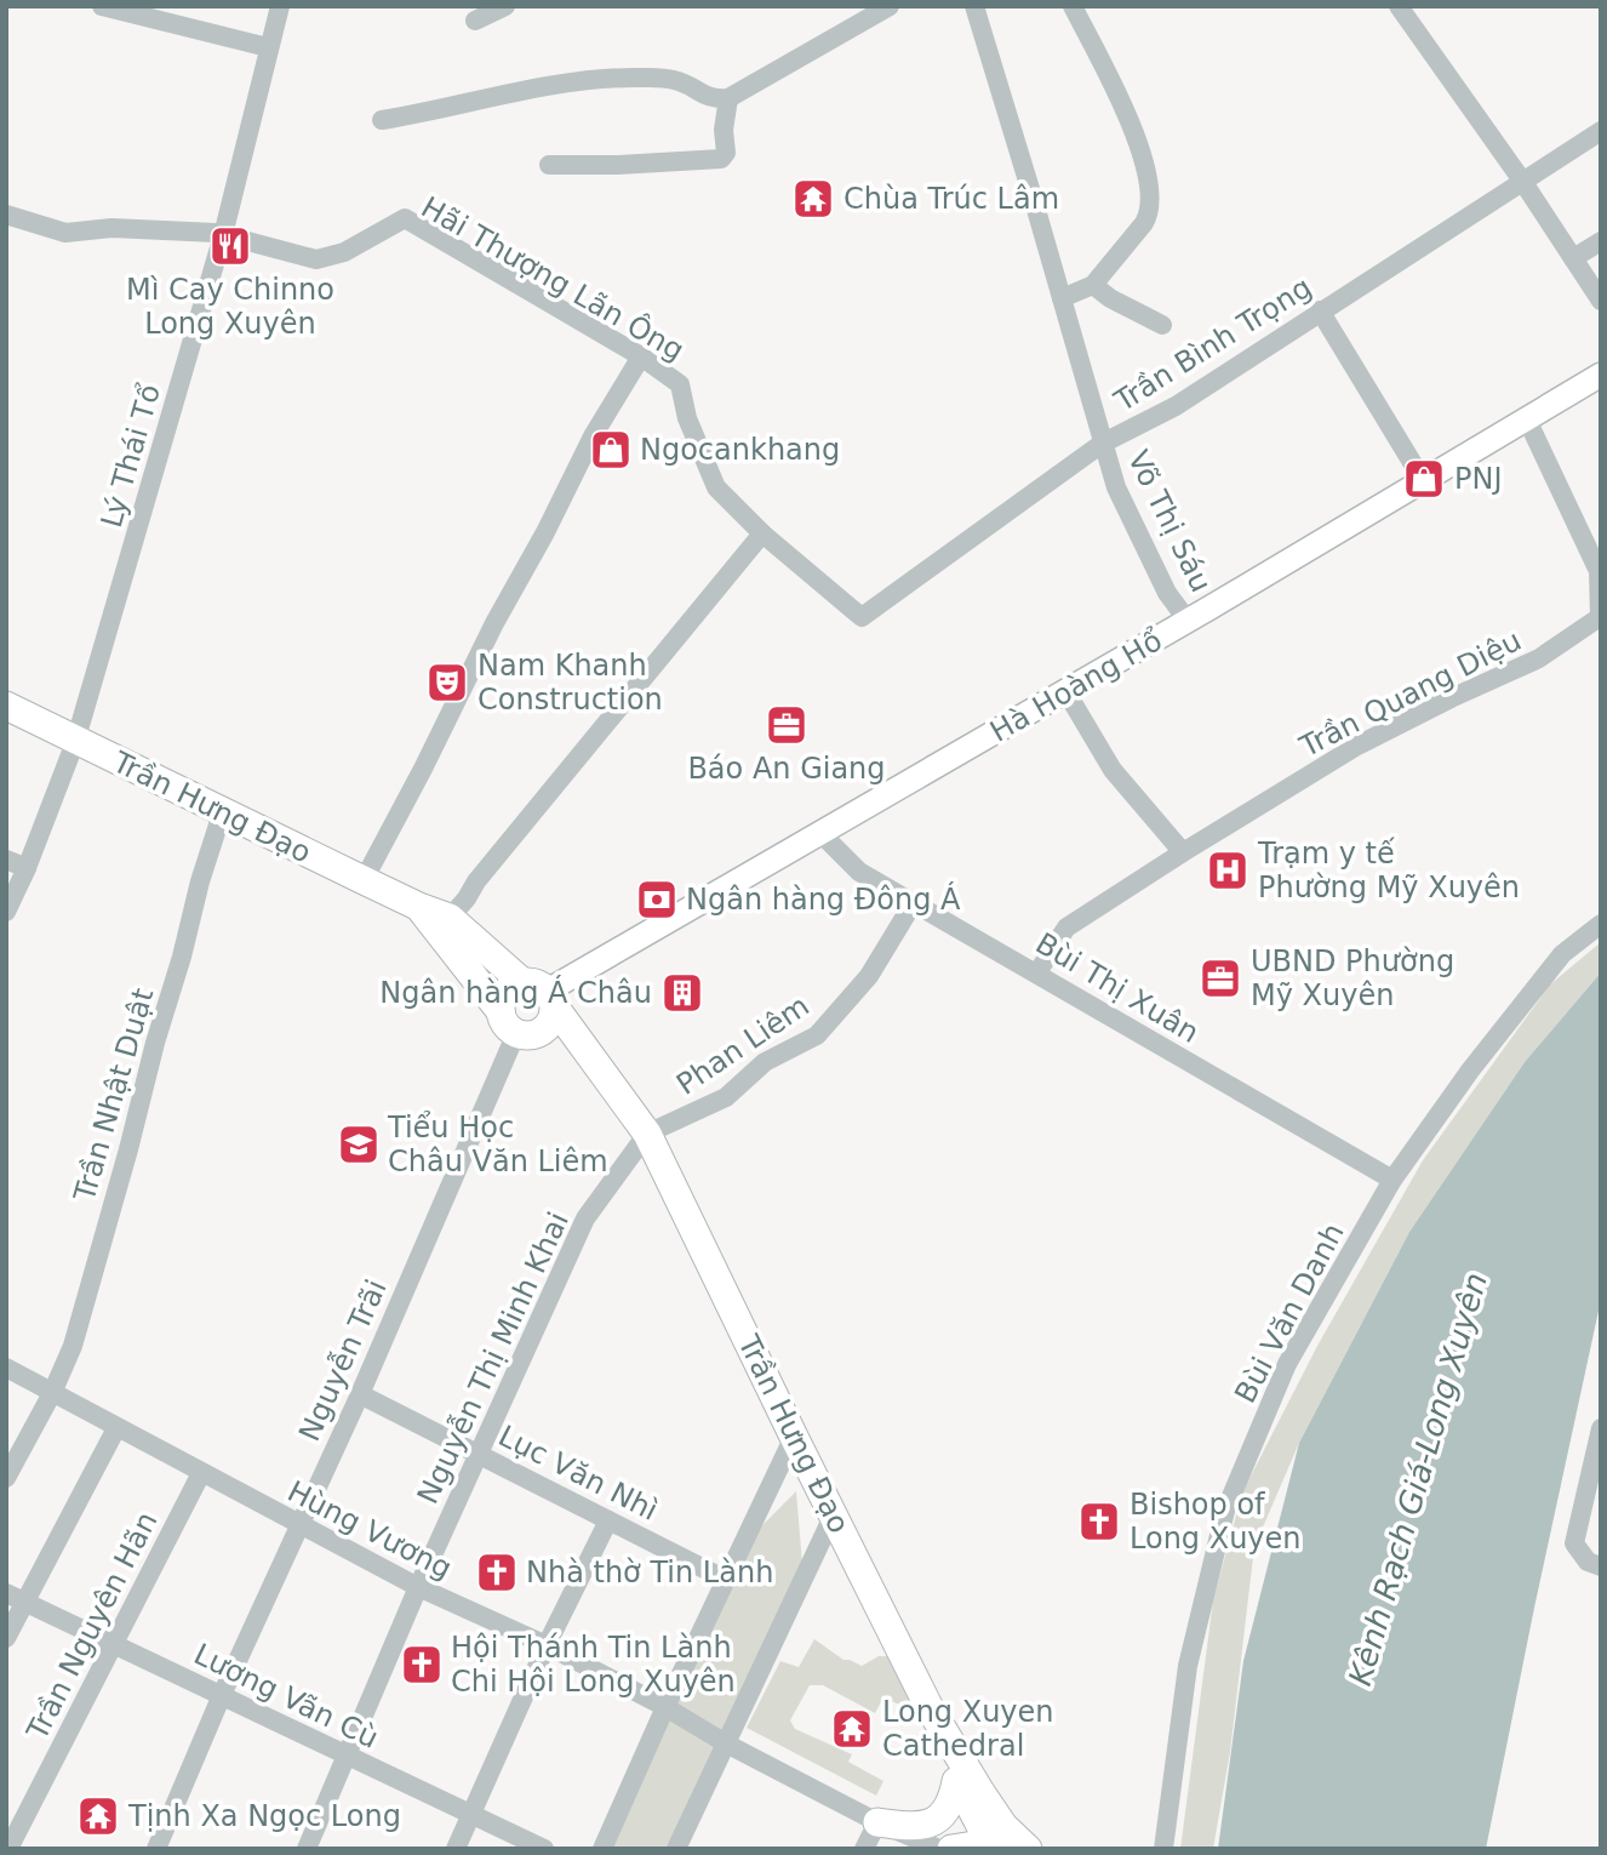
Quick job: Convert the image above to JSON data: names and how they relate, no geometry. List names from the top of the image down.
{
  "streets": {
    "highway": ["Trần Hưng Đạo"],
    "main road": ["Hà Hoàng Hổ"],
    "street": [
      "Hãi Thượng Lãn Ông",
      "Trần Bình Trọng",
      "Lý Thái Tổ",
      "Võ Thị Sáu",
      "Trần Quang Diệu",
      "Bùi Thị Xuân",
      "Phan Liêm",
      "Trần Nhật Duật",
      "Bùi Văn Danh",
      "Nguyễn Thị Minh Khai",
      "Nguyễn Trãi",
      "Lục Văn Nhì",
      "Hùng Vương",
      "Trần Nguyên Hãn",
      "Lương Vãn Cù"
    ]
  },
  "crossings": [
    ["Hãi Thượng Lãn Ông", "Trần Bình Trọng"],
    ["Hãi Thượng Lãn Ông", "Lý Thái Tổ"],
    ["Trần Bình Trọng", "Võ Thị Sáu"],
    ["Lý Thái Tổ", "Trần Hưng Đạo"],
    ["Võ Thị Sáu", "Hà Hoàng Hổ"],
    ["Hà Hoàng Hổ", "Trần Quang Diệu"],
    ["Hà Hoàng Hổ", "Trần Hưng Đạo"],
    ["Hà Hoàng Hổ", "Bùi Thị Xuân"],
    ["Trần Quang Diệu", "Bùi Thị Xuân"],
    ["Trần Hưng Đạo", "Phan Liêm"],
    ["Trần Hưng Đạo", "Trần Nhật Duật"],
    ["Trần Hưng Đạo", "Nguyễn Thị Minh Khai"],
    ["Trần Hưng Đạo", "Nguyễn Trãi"],
    ["Bùi Thị Xuân", "Phan Liêm"],
    ["Bùi Thị Xuân", "Bùi Văn Danh"],
    ["Phan Liêm", "Nguyễn Thị Minh Khai"],
    ["Trần Nhật Duật", "Hùng Vương"],
    ["Nguyễn Thị Minh Khai", "Lục Văn Nhì"],
    ["Nguyễn Thị Minh Khai", "Hùng Vương"],
    ["Nguyễn Thị Minh Khai", "Lương Vãn Cù"],
    ["Nguyễn Trãi", "Lục Văn Nhì"],
    ["Nguyễn Trãi", "Hùng Vương"],
    ["Nguyễn Trãi", "Lương Vãn Cù"],
    ["Hùng Vương", "Trần Nguyên Hãn"],
    ["Trần Nguyên Hãn", "Lương Vãn Cù"]
  ],
  "water": ["Kênh Rạch Giá-Long Xuyên"],
  "places": {
    "temple": ["Chùa Trúc Lâm", "Long Xuyen Cathedral", "Tịnh Xa Ngọc Long"],
    "restaurant": ["Mì Cay Chinno Long Xuyên"],
    "shop": ["Ngocankhang", "PNJ"],
    "theatre": ["Nam Khanh Construction"],
    "office": ["Báo An Giang", "UBND Phường Mỹ Xuyên"],
    "hospital": ["Trạm y tế Phường Mỹ Xuyên"],
    "bank": ["Ngân hàng Đông Á"],
    "building": ["Ngân hàng Á Châu"],
    "school or university": ["Tiểu Học Châu Văn Liêm"],
    "church": ["Bishop of Long Xuyen", "Nhà thờ Tin Lành", "Hội Thánh Tin Lành Chi Hội Long Xuyên"]
  }
}
